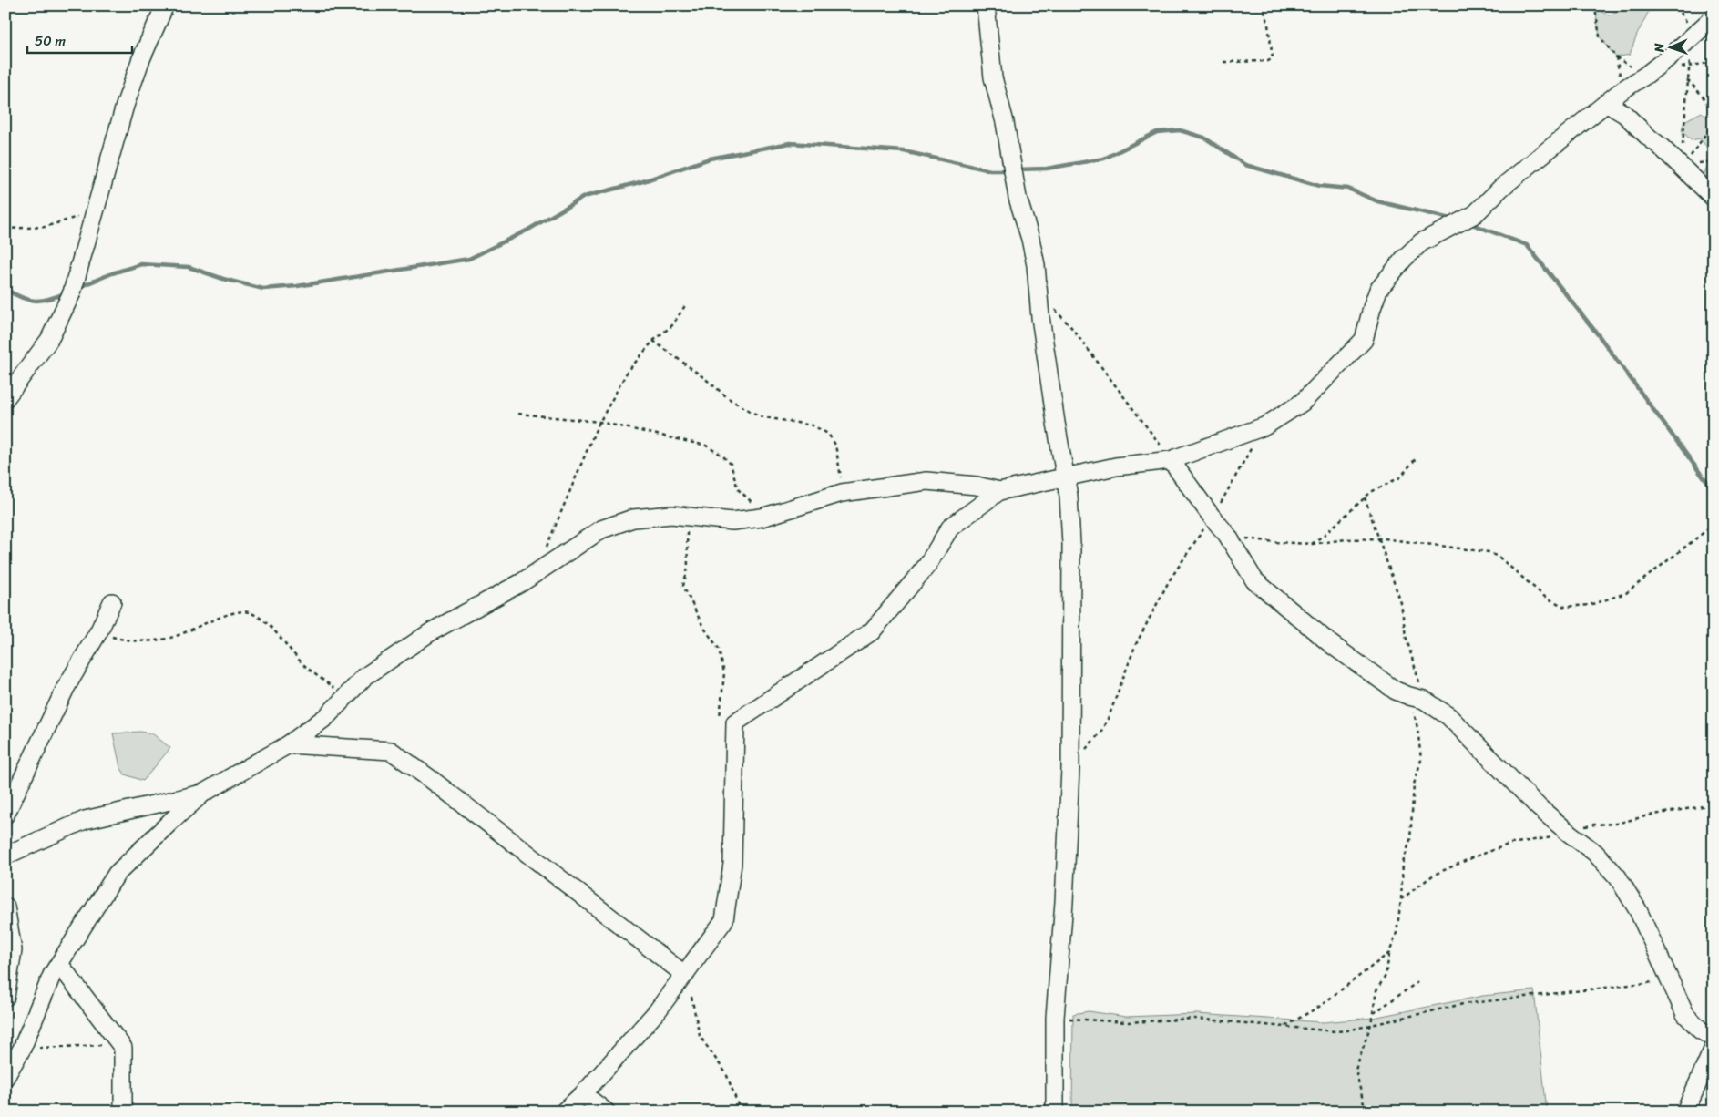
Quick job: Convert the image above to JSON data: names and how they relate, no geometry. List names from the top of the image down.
{
  "scale_bar": "50 m",
  "north": "left"
}
